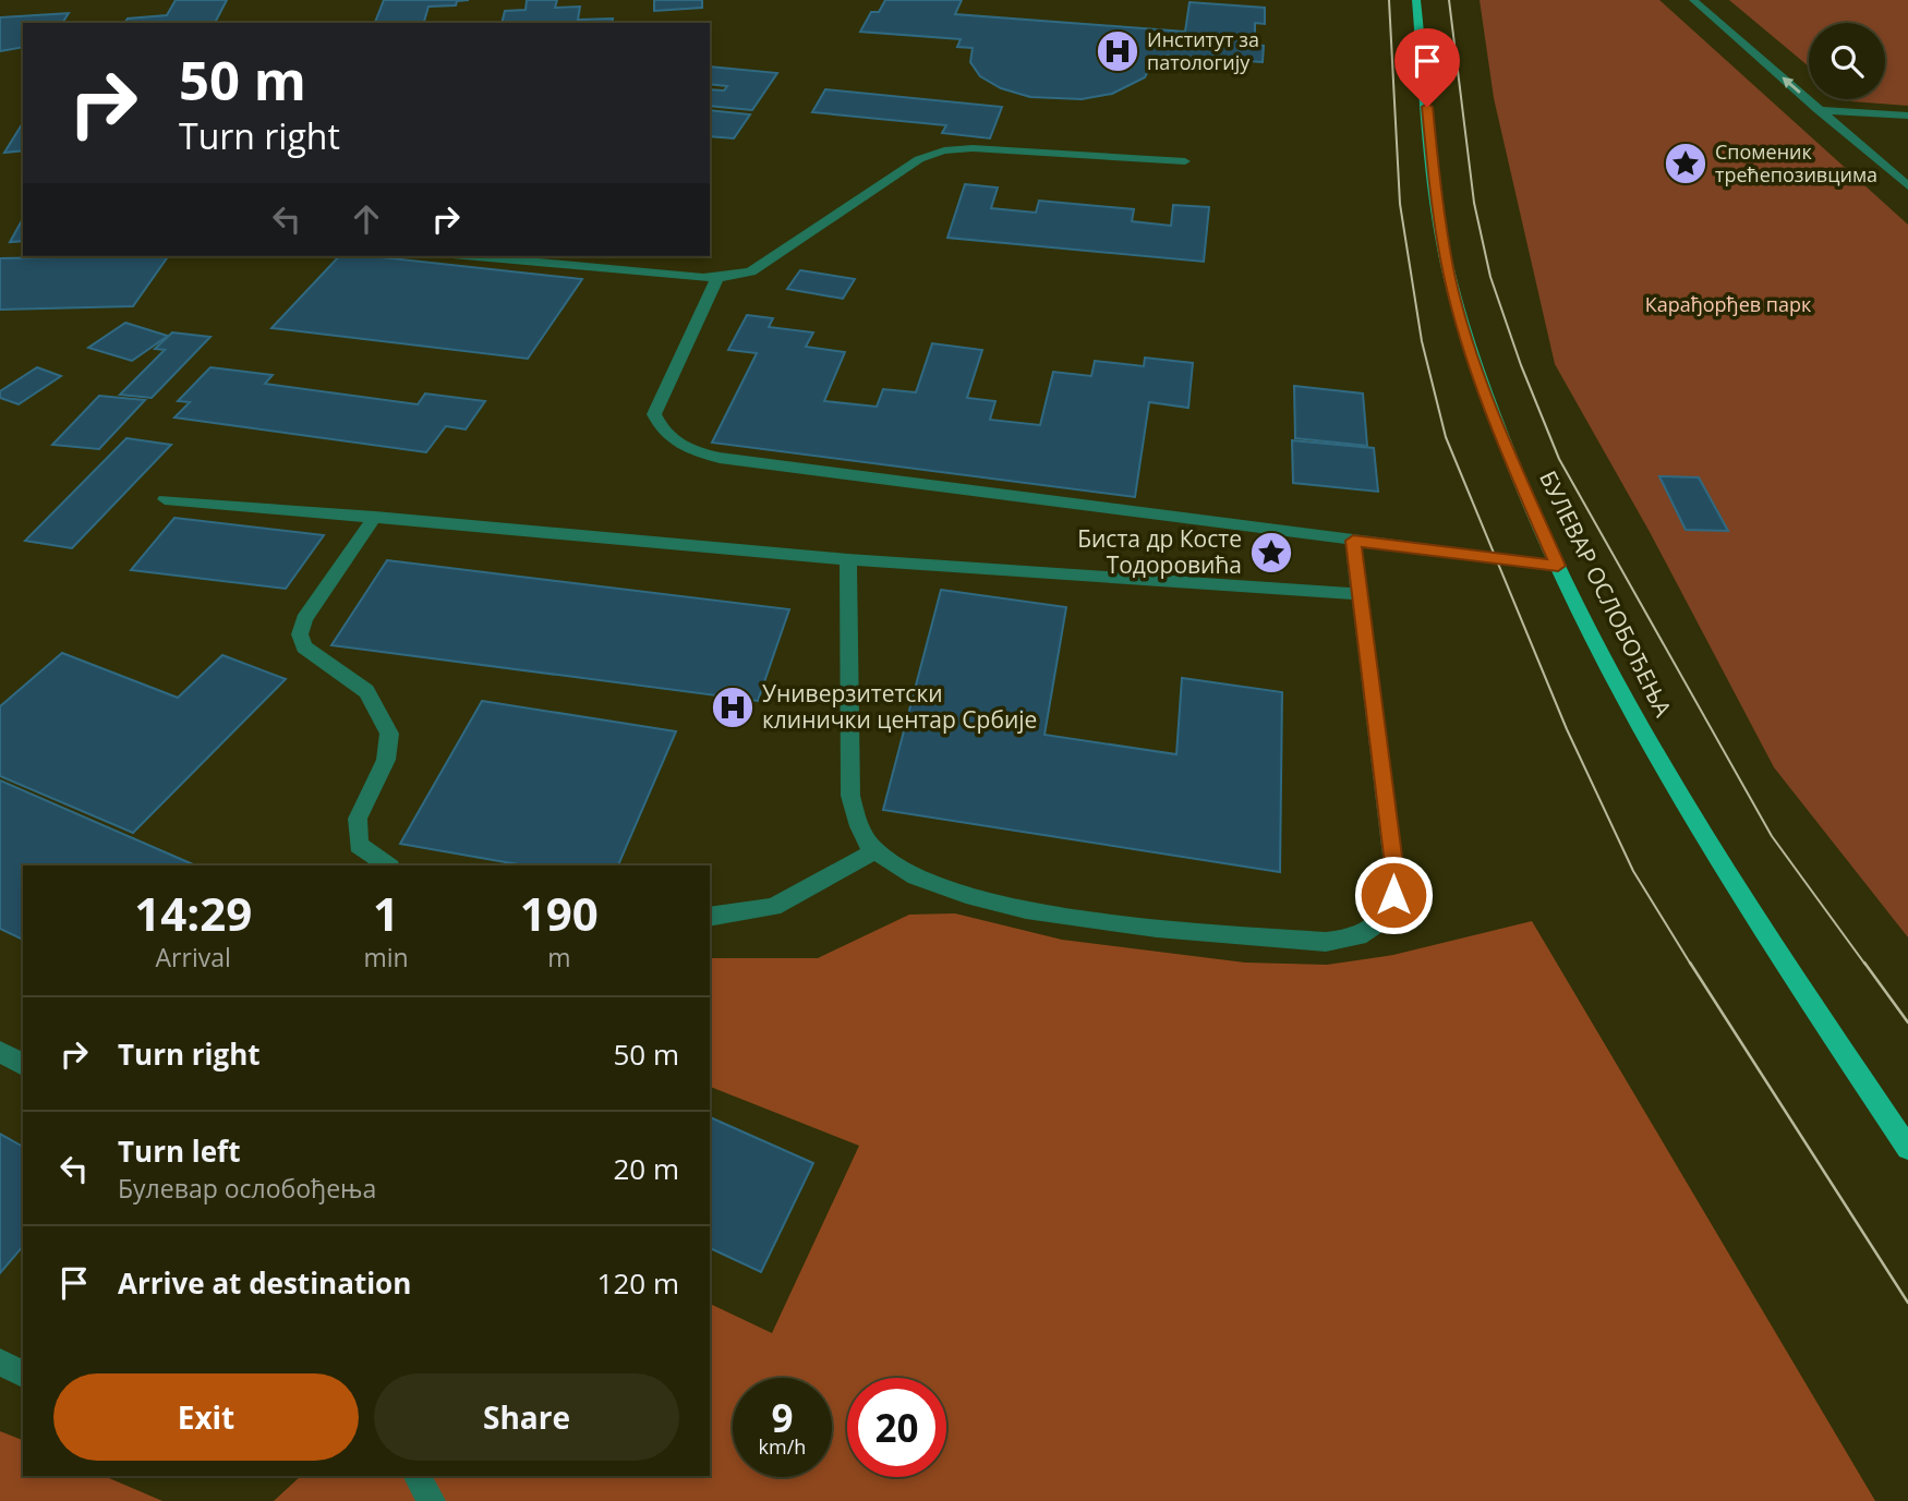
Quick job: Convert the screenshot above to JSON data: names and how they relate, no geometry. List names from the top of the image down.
{
  "streets": {
    "main road": ["БУЛЕВАР ОСЛОБОЂЕЊА"]
  },
  "parks": ["Карађорђев парк"],
  "places": {
    "hospital": ["Институт за патологију", "Универзитетски клинички центар Србије"],
    "place": ["Споменик трећепозивцима", "Биста др Косте Тодоровића"]
  },
  "page": {
    "turn": ["50 m", "Turn right"],
    "eta": [
      "14:29",
      "Arrival",
      "1",
      "min",
      "190",
      "m"
    ],
    "list": [
      {
        "name": "Turn right",
        "value": "50 m"
      },
      {
        "name": "Turn left",
        "note": "Булевар ослобођења",
        "value": "20 m"
      },
      {
        "name": "Arrive at destination",
        "value": "120 m"
      }
    ],
    "buttons": ["Exit", "Share"],
    "speed": "9 km/h",
    "limit": "20"
  }
}
